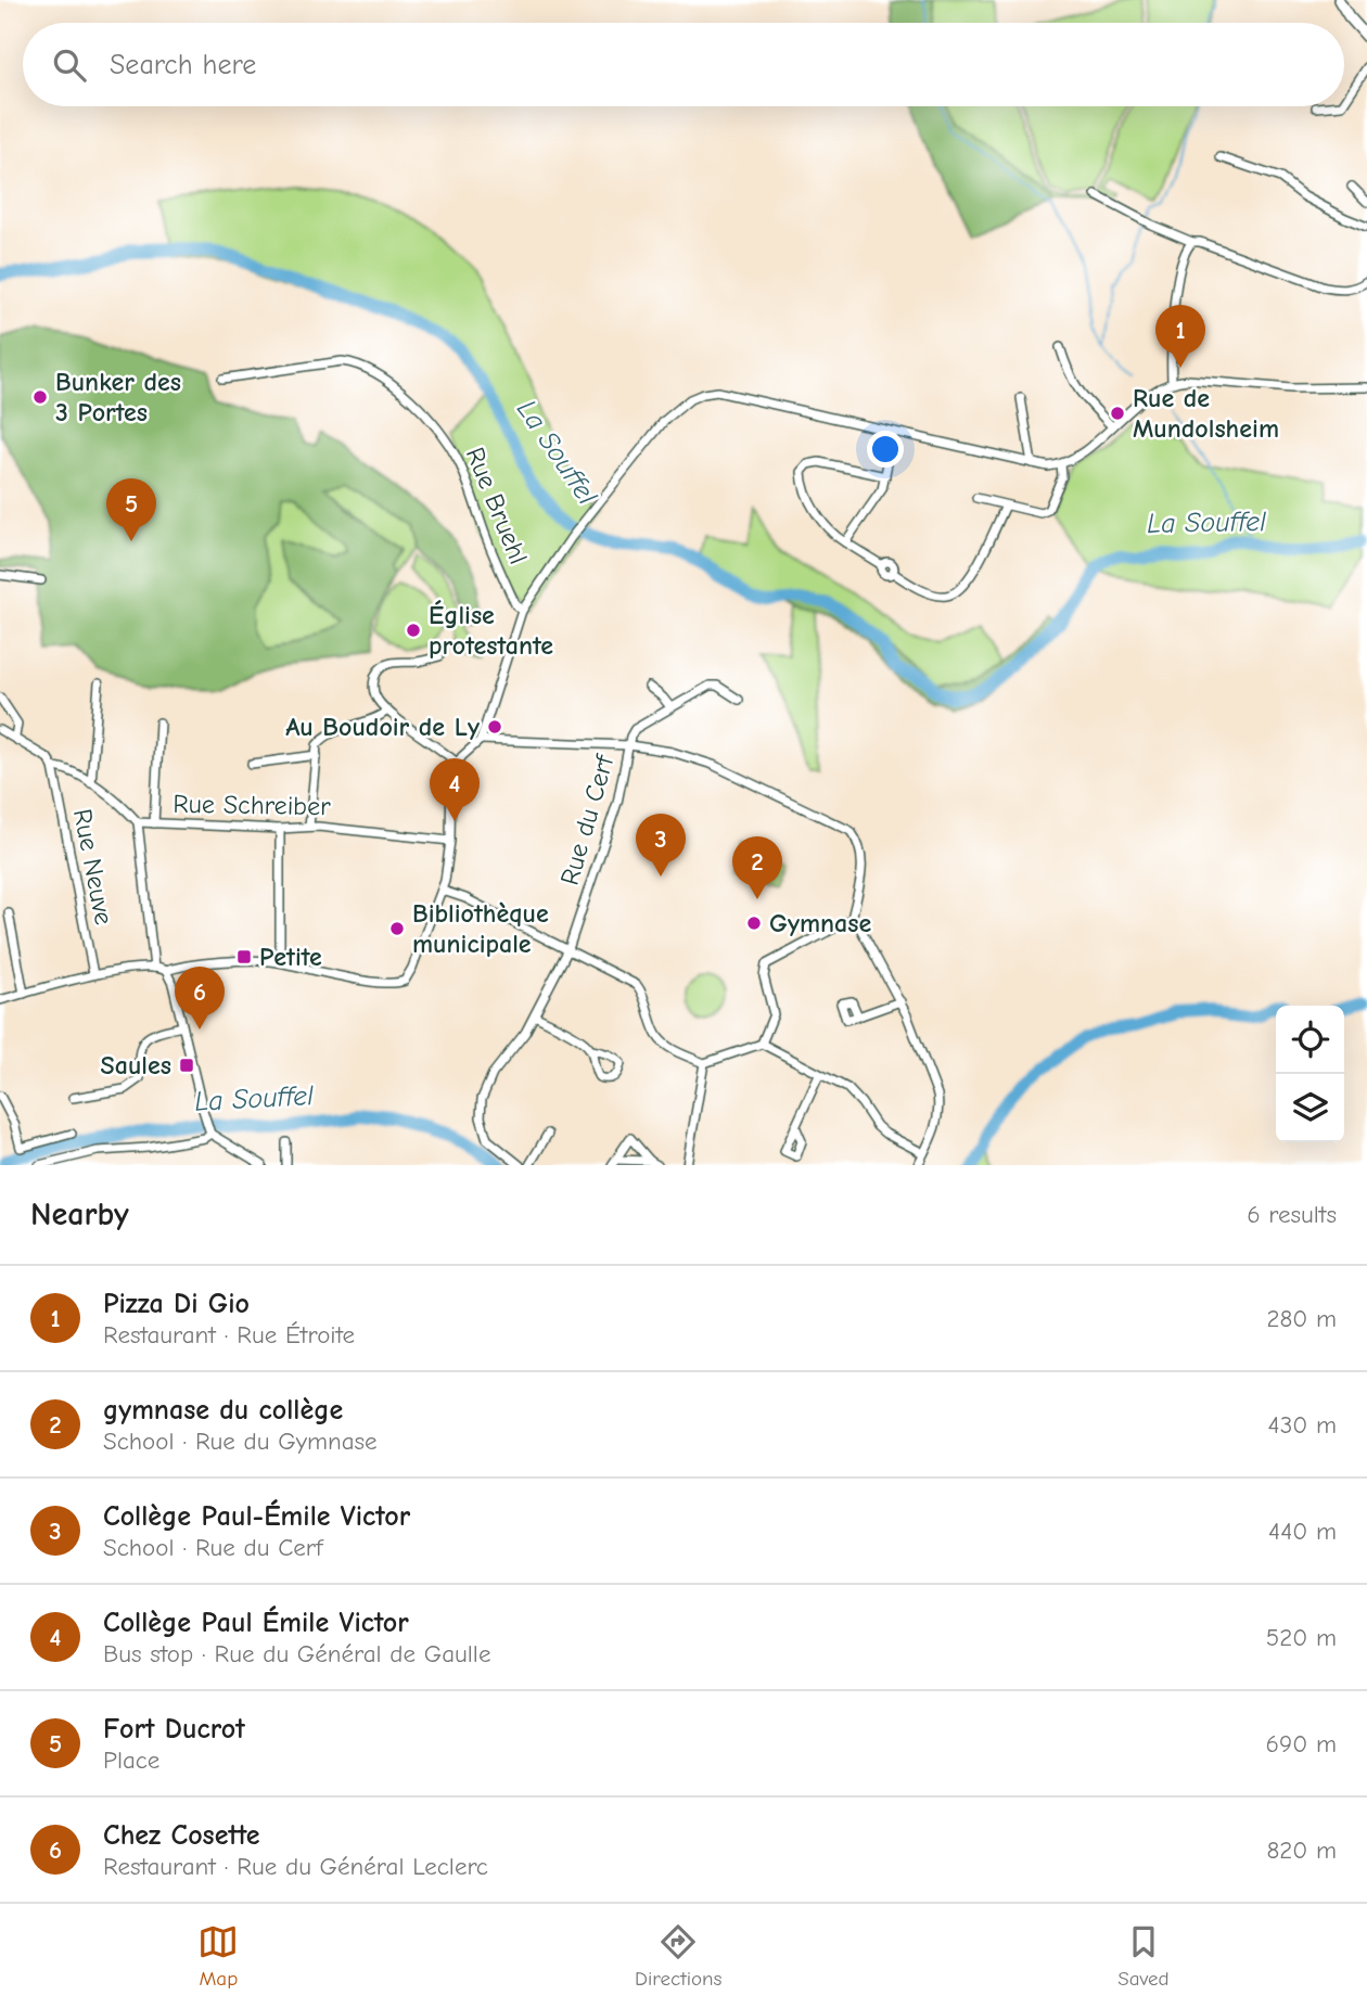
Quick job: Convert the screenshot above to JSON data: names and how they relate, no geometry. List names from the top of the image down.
{
  "streets": {
    "street": [
      "Rue Bruehl",
      "Rue Schreiber",
      "Rue du Cerf",
      "Rue Neuve"
    ]
  },
  "crossings": [
    ["Rue Schreiber", "Rue Neuve"]
  ],
  "water": ["La Souffel"],
  "places": {
    "other": [
      "Bunker des 3 Portes",
      "Rue de Mundolsheim",
      "Église protestante",
      "Au Boudoir de Ly",
      "Gymnase",
      "Bibliothèque municipale"
    ],
    "transit": ["Petite", "Saules"]
  },
  "page": {
    "search": "Search here",
    "pins": [
      "1",
      "5",
      "4",
      "3",
      "2",
      "6"
    ],
    "heading": ["Nearby", "6 results"],
    "list": [
      {
        "mark": "1",
        "name": "Pizza Di Gio",
        "note": "Restaurant · Rue Étroite",
        "value": "280 m"
      },
      {
        "mark": "2",
        "name": "gymnase du collège",
        "note": "School · Rue du Gymnase",
        "value": "430 m"
      },
      {
        "mark": "3",
        "name": "Collège Paul-Émile Victor",
        "note": "School · Rue du Cerf",
        "value": "440 m"
      },
      {
        "mark": "4",
        "name": "Collège Paul Émile Victor",
        "note": "Bus stop · Rue du Général de Gaulle",
        "value": "520 m"
      },
      {
        "mark": "5",
        "name": "Fort Ducrot",
        "note": "Place",
        "value": "690 m"
      },
      {
        "mark": "6",
        "name": "Chez Cosette",
        "note": "Restaurant · Rue du Général Leclerc",
        "value": "820 m"
      }
    ],
    "nav": ["Map", "Directions", "Saved"]
  }
}
